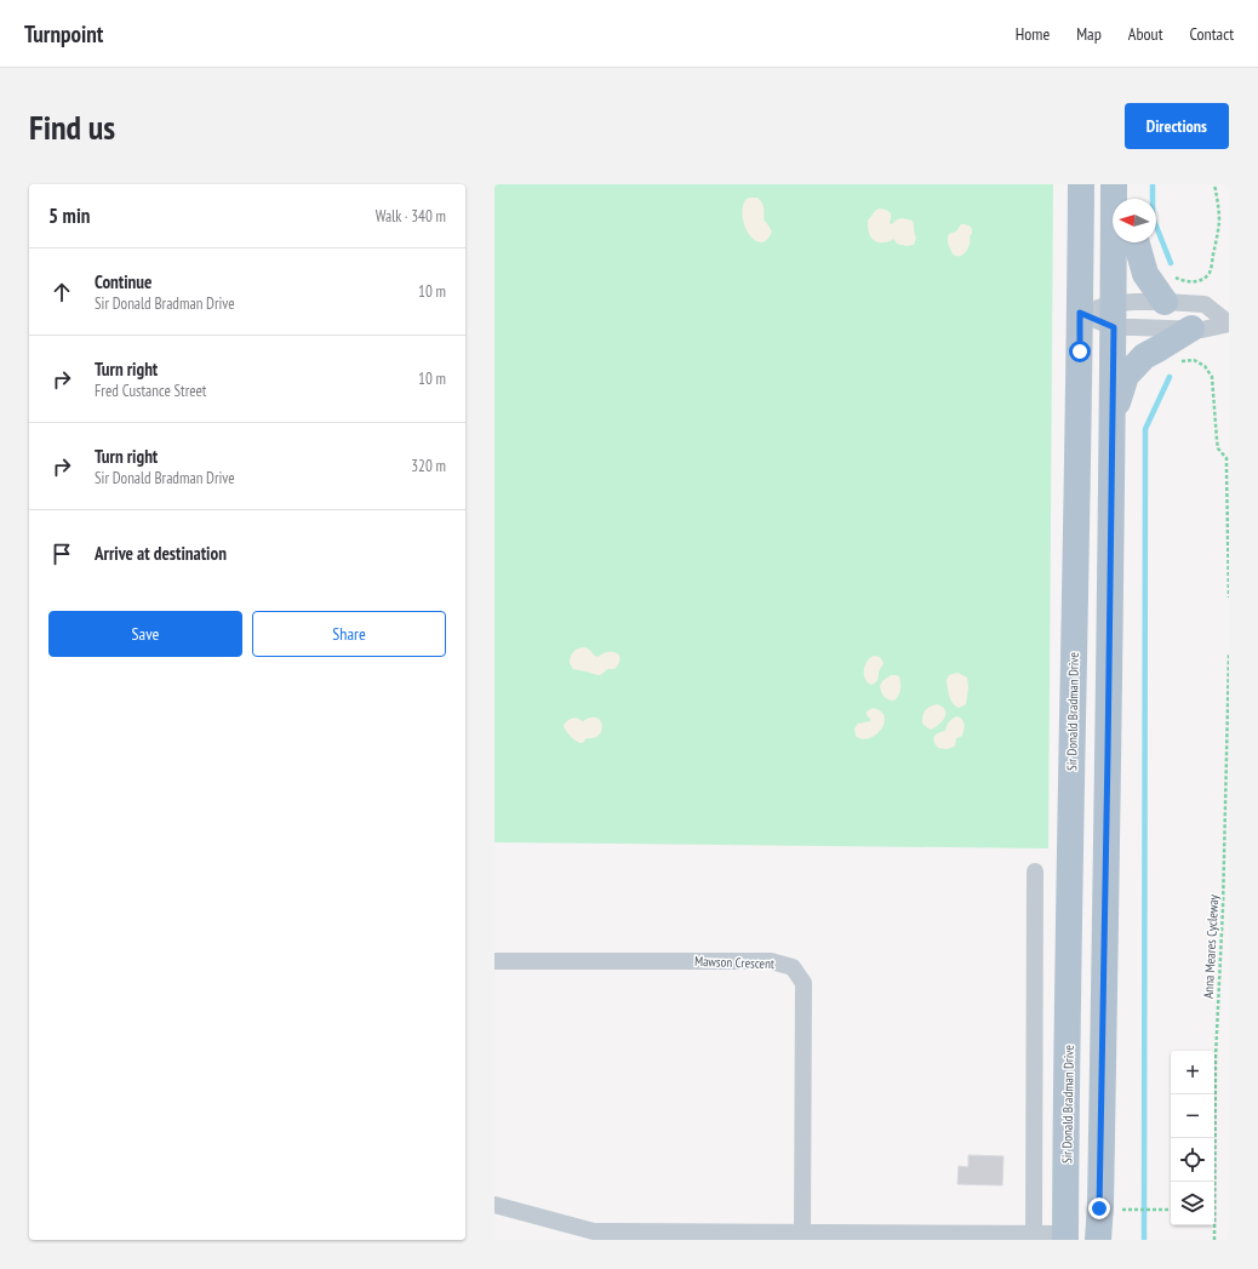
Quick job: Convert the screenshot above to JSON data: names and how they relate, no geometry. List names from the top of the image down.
{
  "streets": {
    "main road": ["Sir Donald Bradman Drive"],
    "street": ["Mawson Crescent"],
    "path": ["Anna Meares Cycleway"]
  },
  "north": "left",
  "page": {
    "header": "Turnpoint",
    "nav": [
      "Home",
      "Map",
      "About",
      "Contact"
    ],
    "buttons": [
      "Directions",
      ["Save", "Share"]
    ],
    "title": "Find us",
    "heading": ["5 min", "Walk · 340 m"],
    "list": [
      ["Continue", "Sir Donald Bradman Drive", "10 m"],
      ["Turn right", "Fred Custance Street", "10 m"],
      ["Turn right", "Sir Donald Bradman Drive", "320 m"],
      "Arrive at destination"
    ],
    "map_buttons": ["+", "−"]
  }
}
